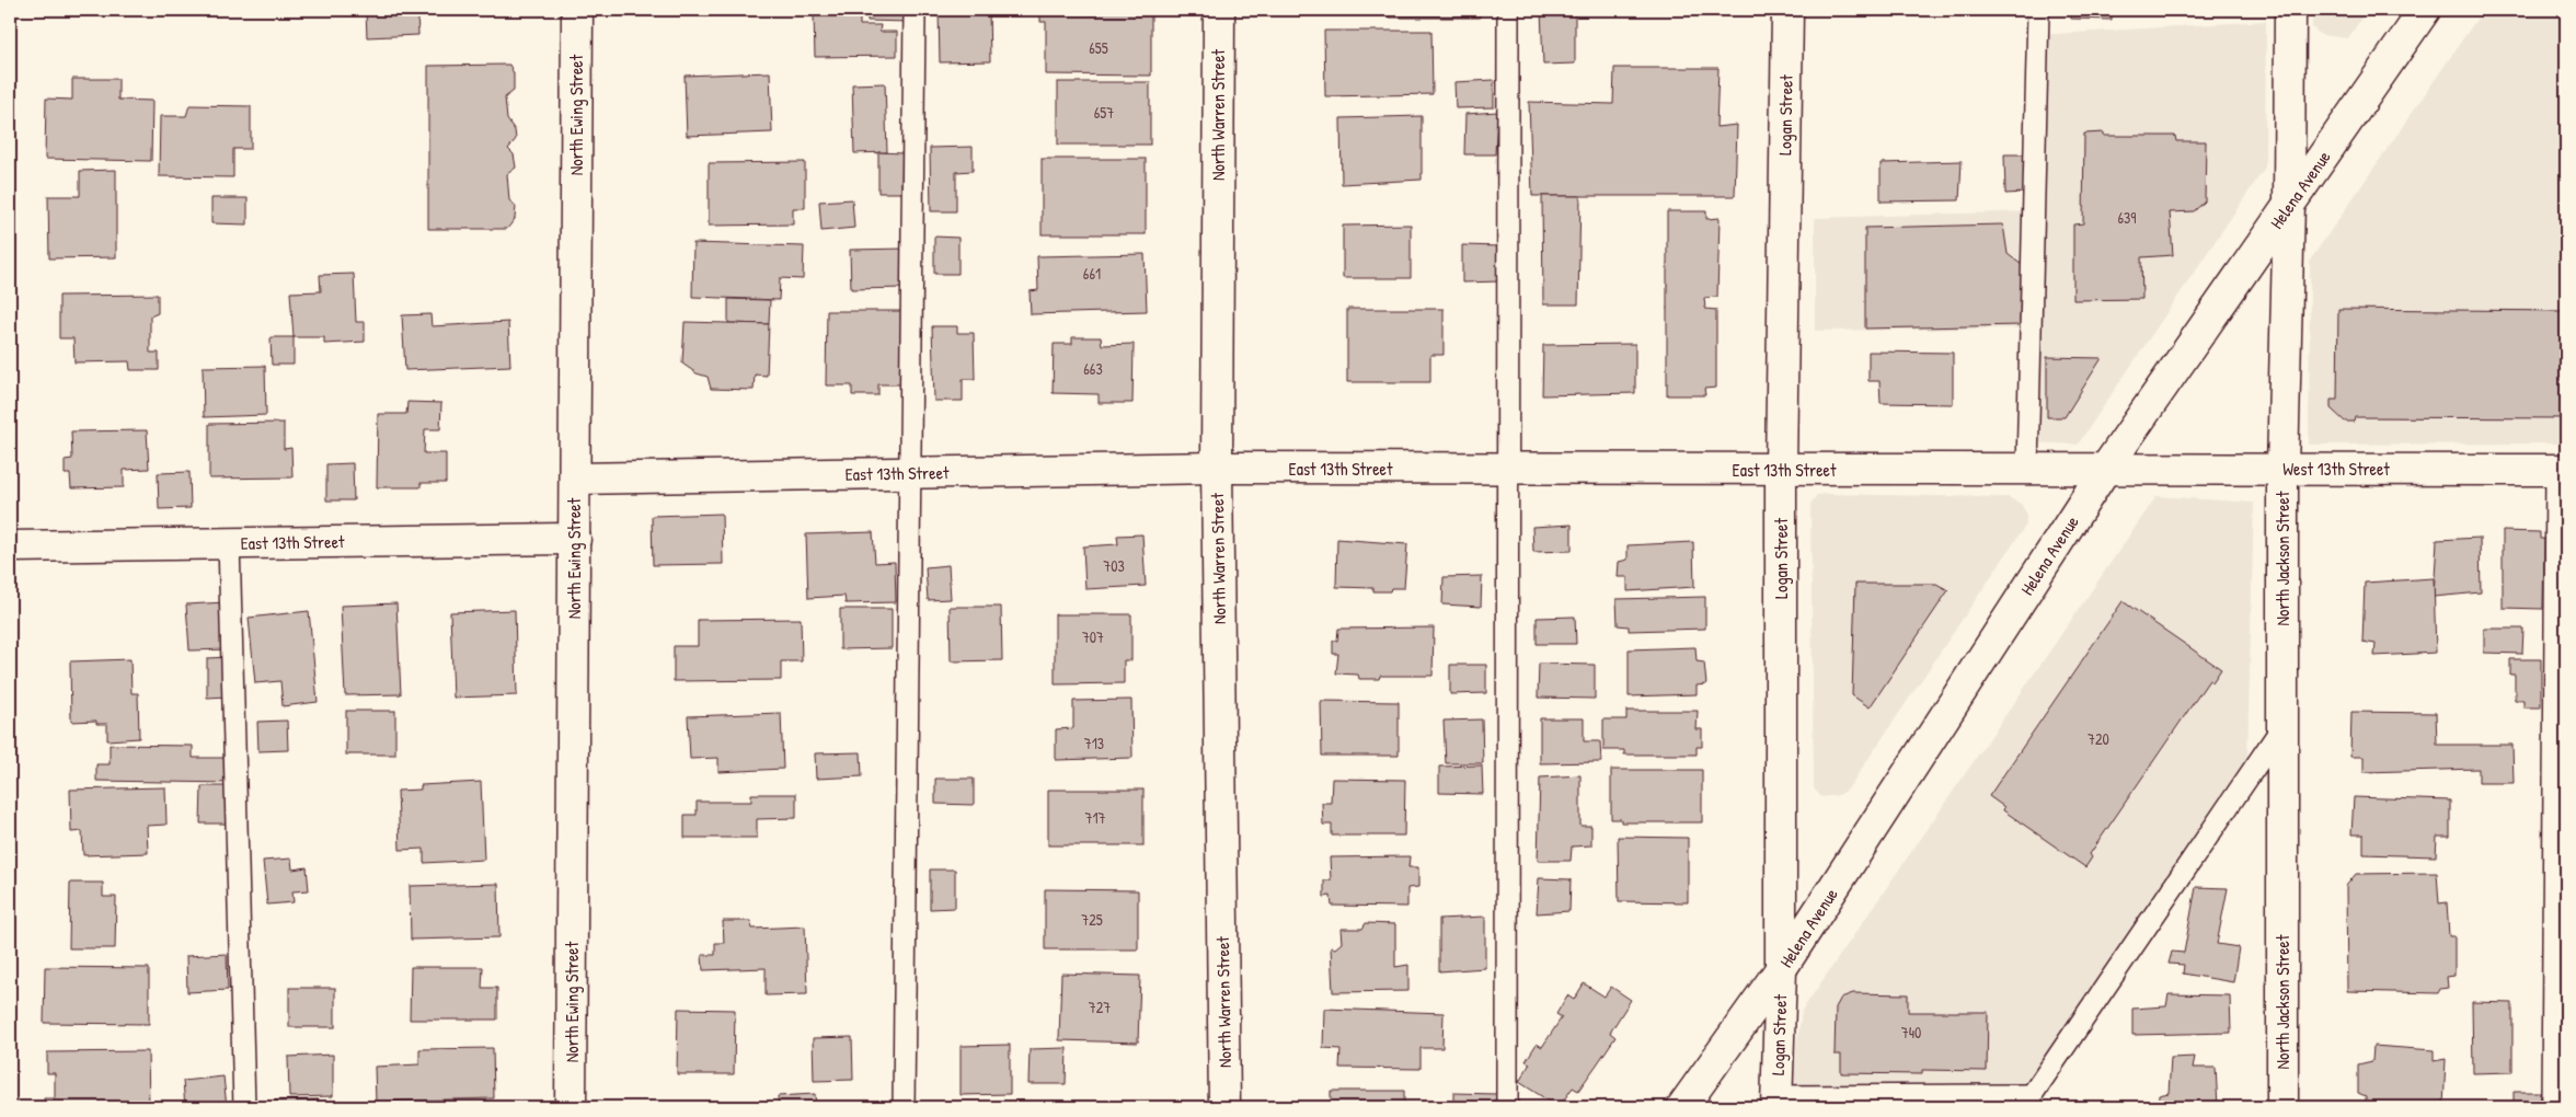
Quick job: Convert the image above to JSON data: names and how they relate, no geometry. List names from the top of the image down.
{
  "streets": {
    "street": [
      "North Ewing Street",
      "North Warren Street",
      "Logan Street",
      "Helena Avenue",
      "East 13th Street",
      "West 13th Street",
      "North Jackson Street"
    ]
  },
  "crossings": [
    ["North Ewing Street", "East 13th Street"],
    ["North Warren Street", "East 13th Street"],
    ["Logan Street", "Helena Avenue"],
    ["Logan Street", "East 13th Street"],
    ["Helena Avenue", "East 13th Street"],
    ["Helena Avenue", "West 13th Street"],
    ["Helena Avenue", "North Jackson Street"],
    ["East 13th Street", "West 13th Street"],
    ["West 13th Street", "North Jackson Street"]
  ],
  "house_numbers": [
    "655",
    "657",
    "639",
    "661",
    "663",
    "703",
    "707",
    "720",
    "713",
    "717",
    "725",
    "727",
    "740"
  ]
}
